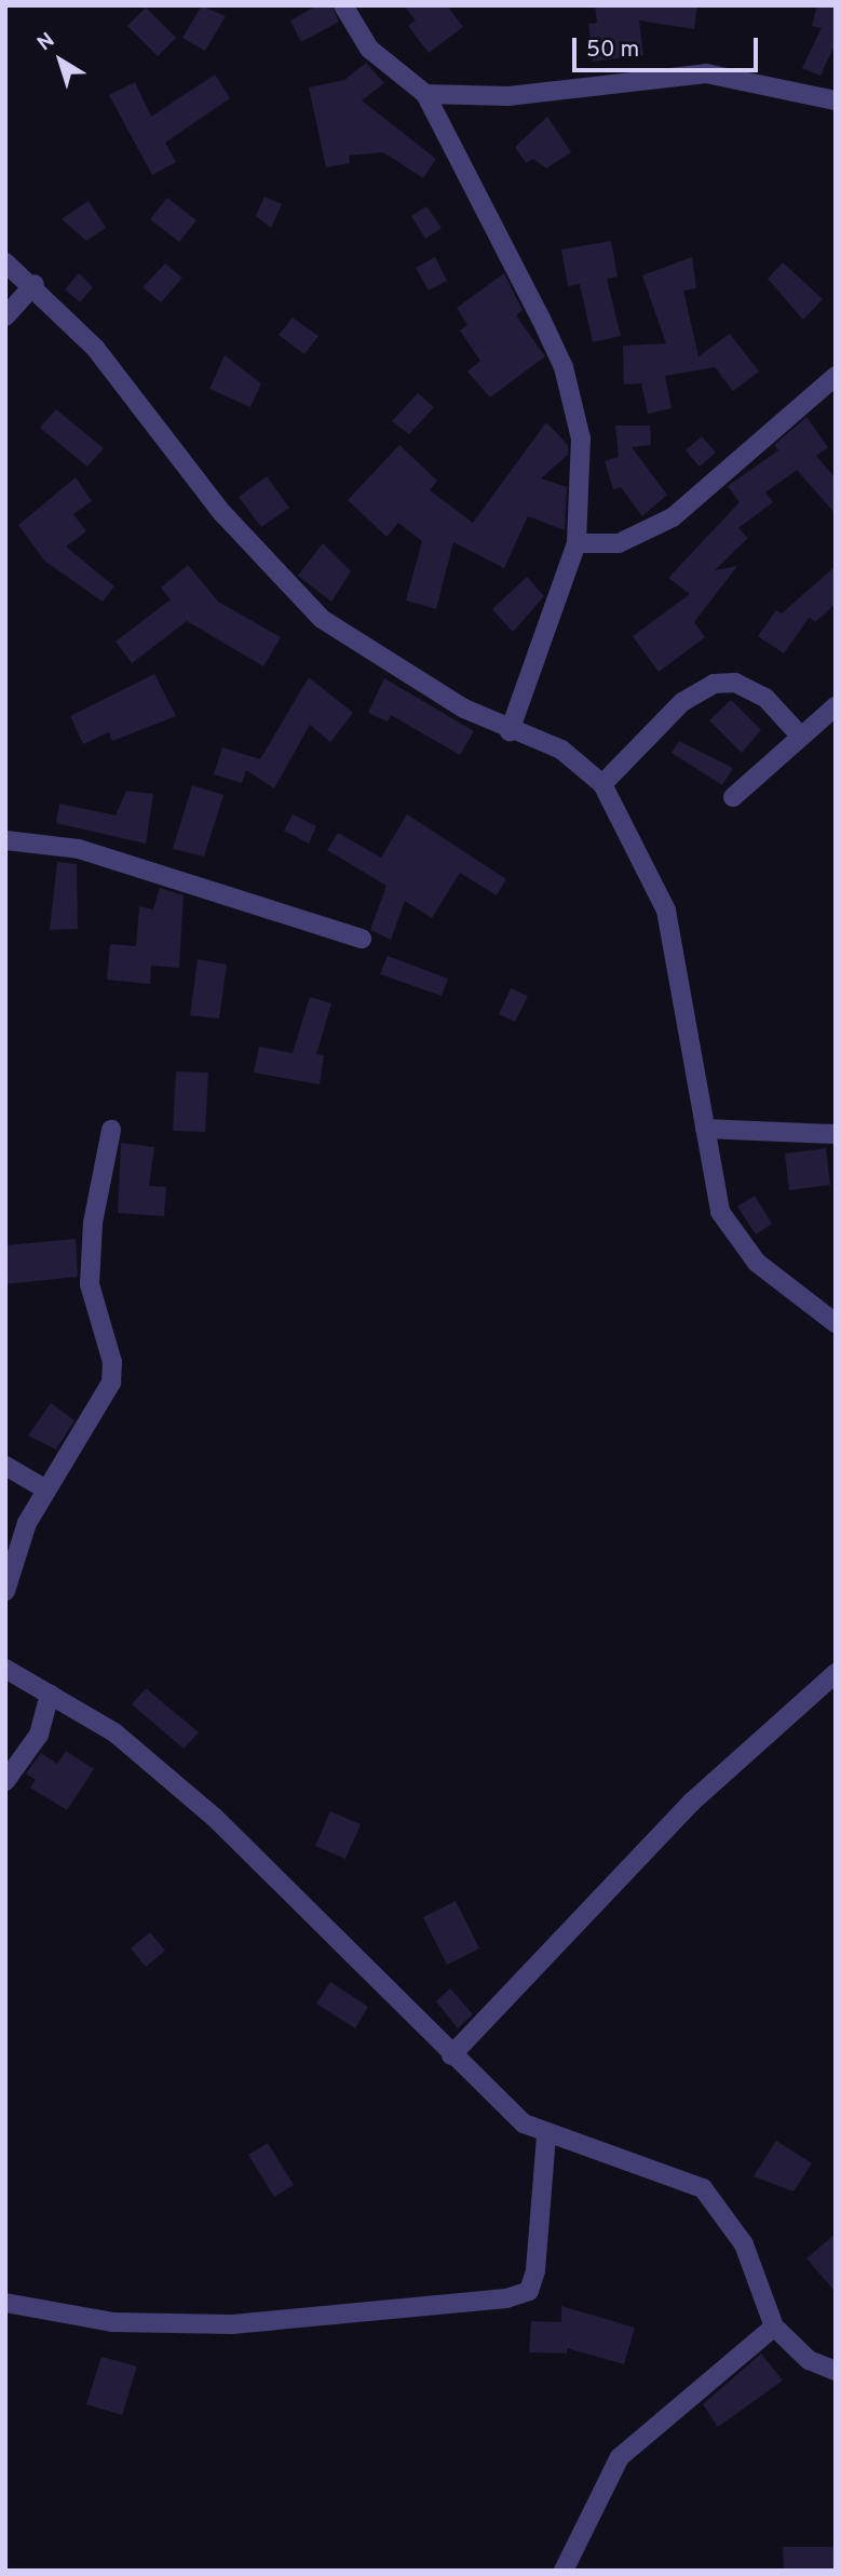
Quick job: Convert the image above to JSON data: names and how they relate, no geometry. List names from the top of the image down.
{
  "scale_bar": "50 m",
  "north": "top left"
}
